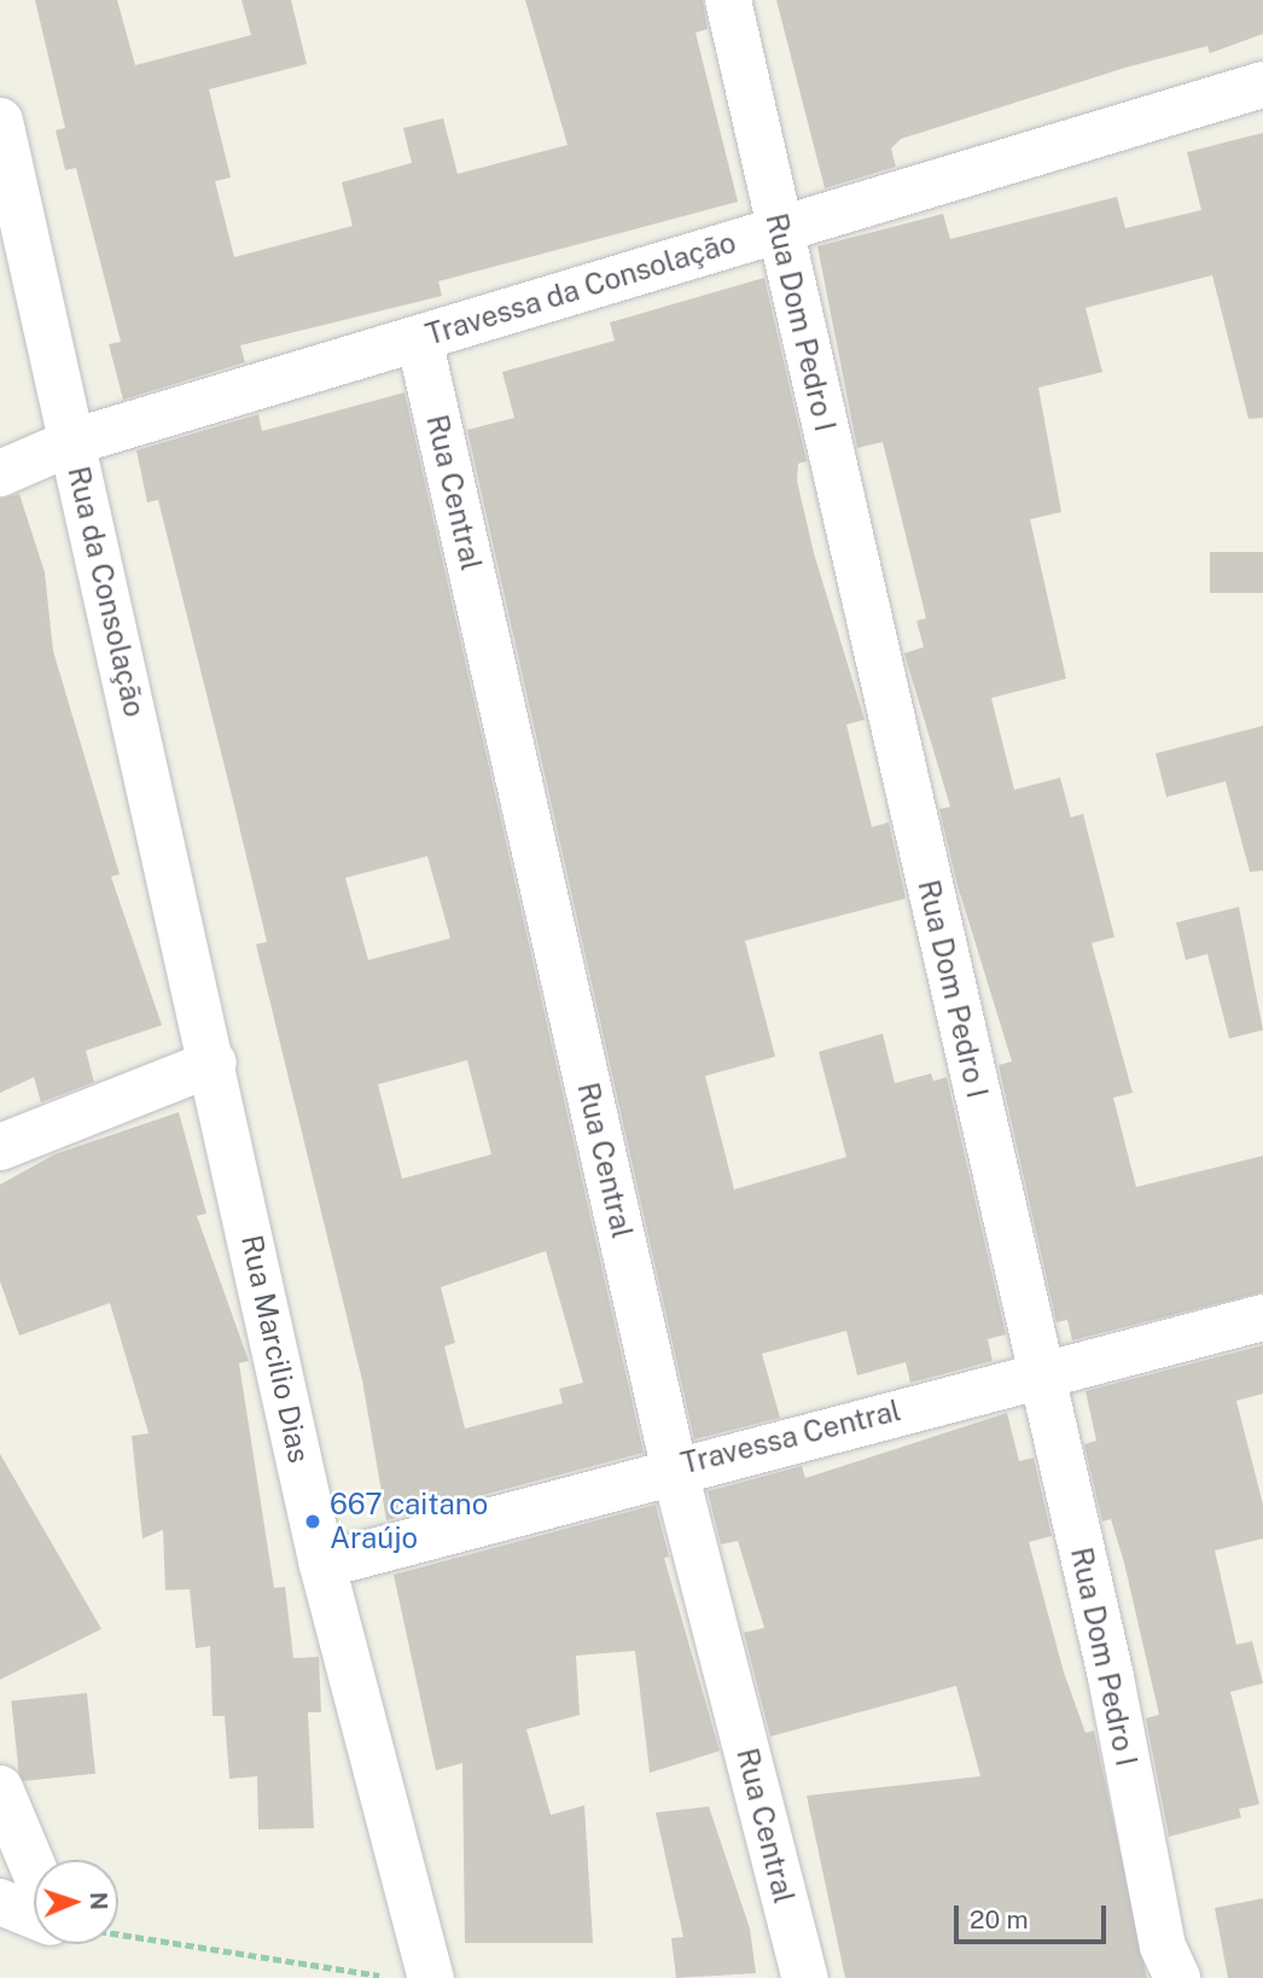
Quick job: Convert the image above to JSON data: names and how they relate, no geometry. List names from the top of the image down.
{
  "streets": {
    "street": [
      "Travessa da Consolação",
      "Rua Dom Pedro I",
      "Rua Central",
      "Rua da Consolação",
      "Rua Marcilio Dias",
      "Travessa Central"
    ]
  },
  "crossings": [
    ["Travessa da Consolação", "Rua Dom Pedro I"],
    ["Travessa da Consolação", "Rua Central"],
    ["Travessa da Consolação", "Rua da Consolação"],
    ["Rua Dom Pedro I", "Travessa Central"],
    ["Rua Central", "Travessa Central"],
    ["Rua da Consolação", "Rua Marcilio Dias"],
    ["Rua Marcilio Dias", "Travessa Central"]
  ],
  "places": ["667 caitano Araújo"],
  "scale_bar": "20 m",
  "north": "right"
}
